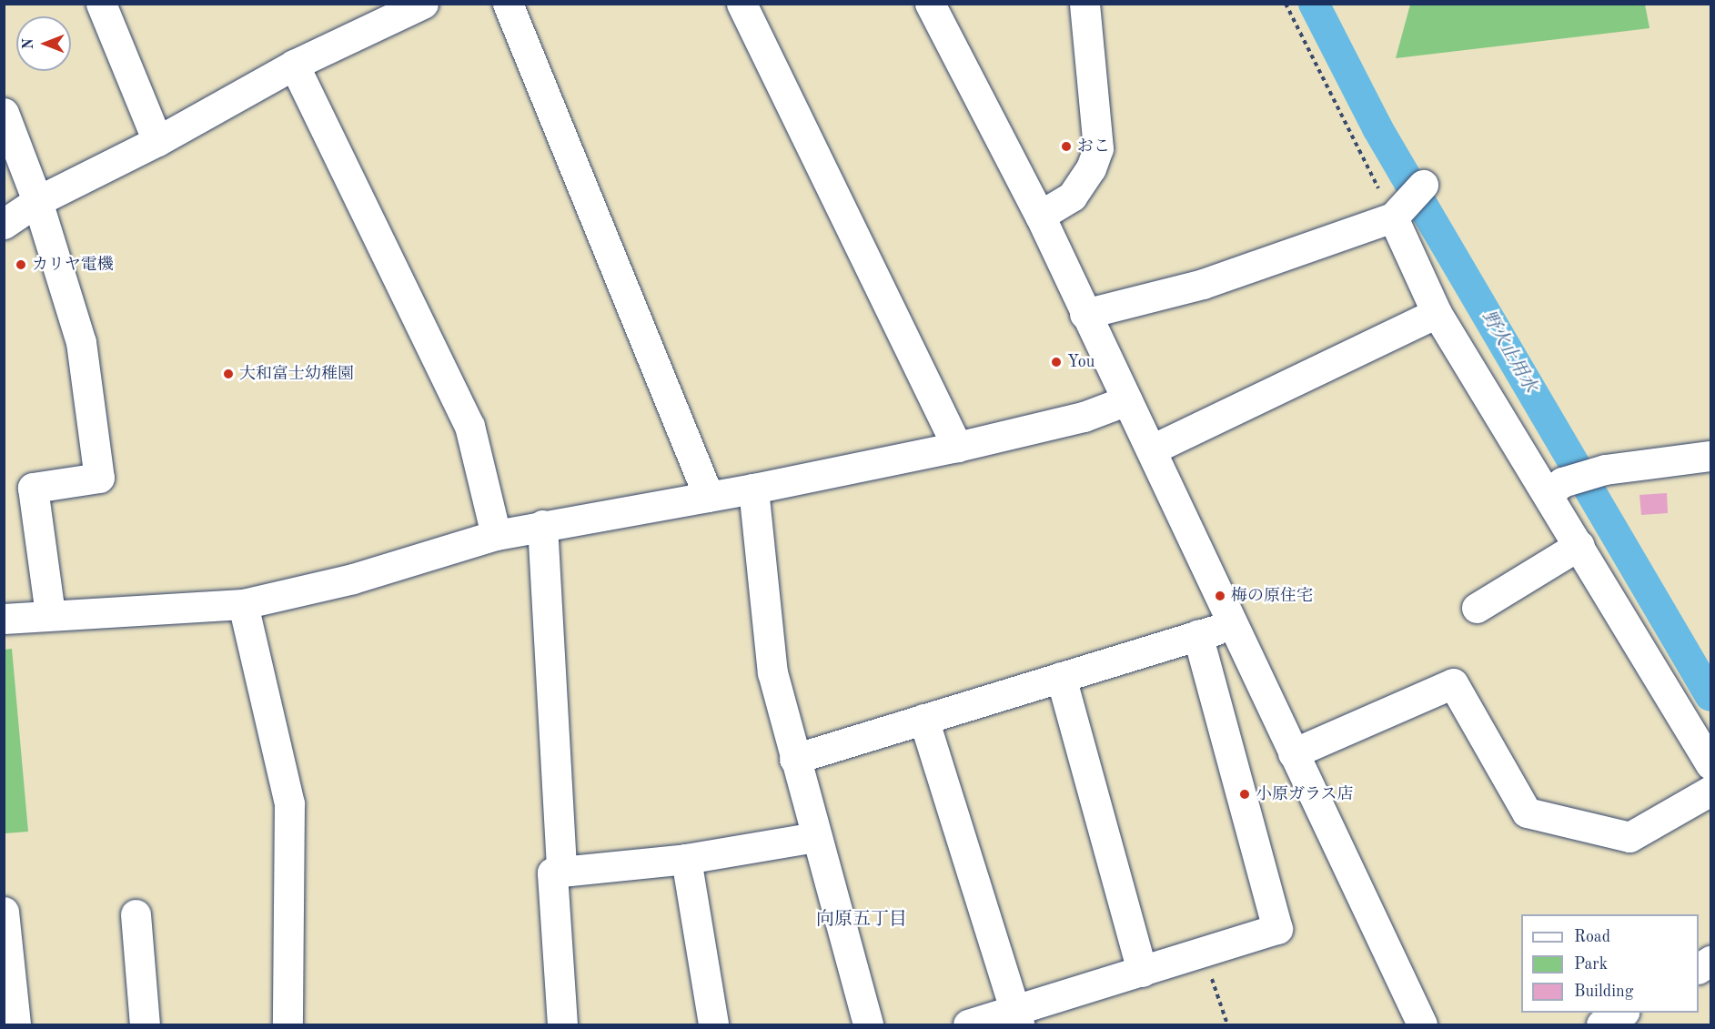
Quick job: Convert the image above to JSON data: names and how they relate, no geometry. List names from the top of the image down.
{
  "districts": ["向原五丁目"],
  "water": ["野火止用水"],
  "places": [
    "おこ",
    "カリヤ電機",
    "You",
    "大和富士幼稚園",
    "梅の原住宅",
    "小原ガラス店"
  ],
  "legend": ["Road", "Park", "Building"],
  "north": "left"
}
